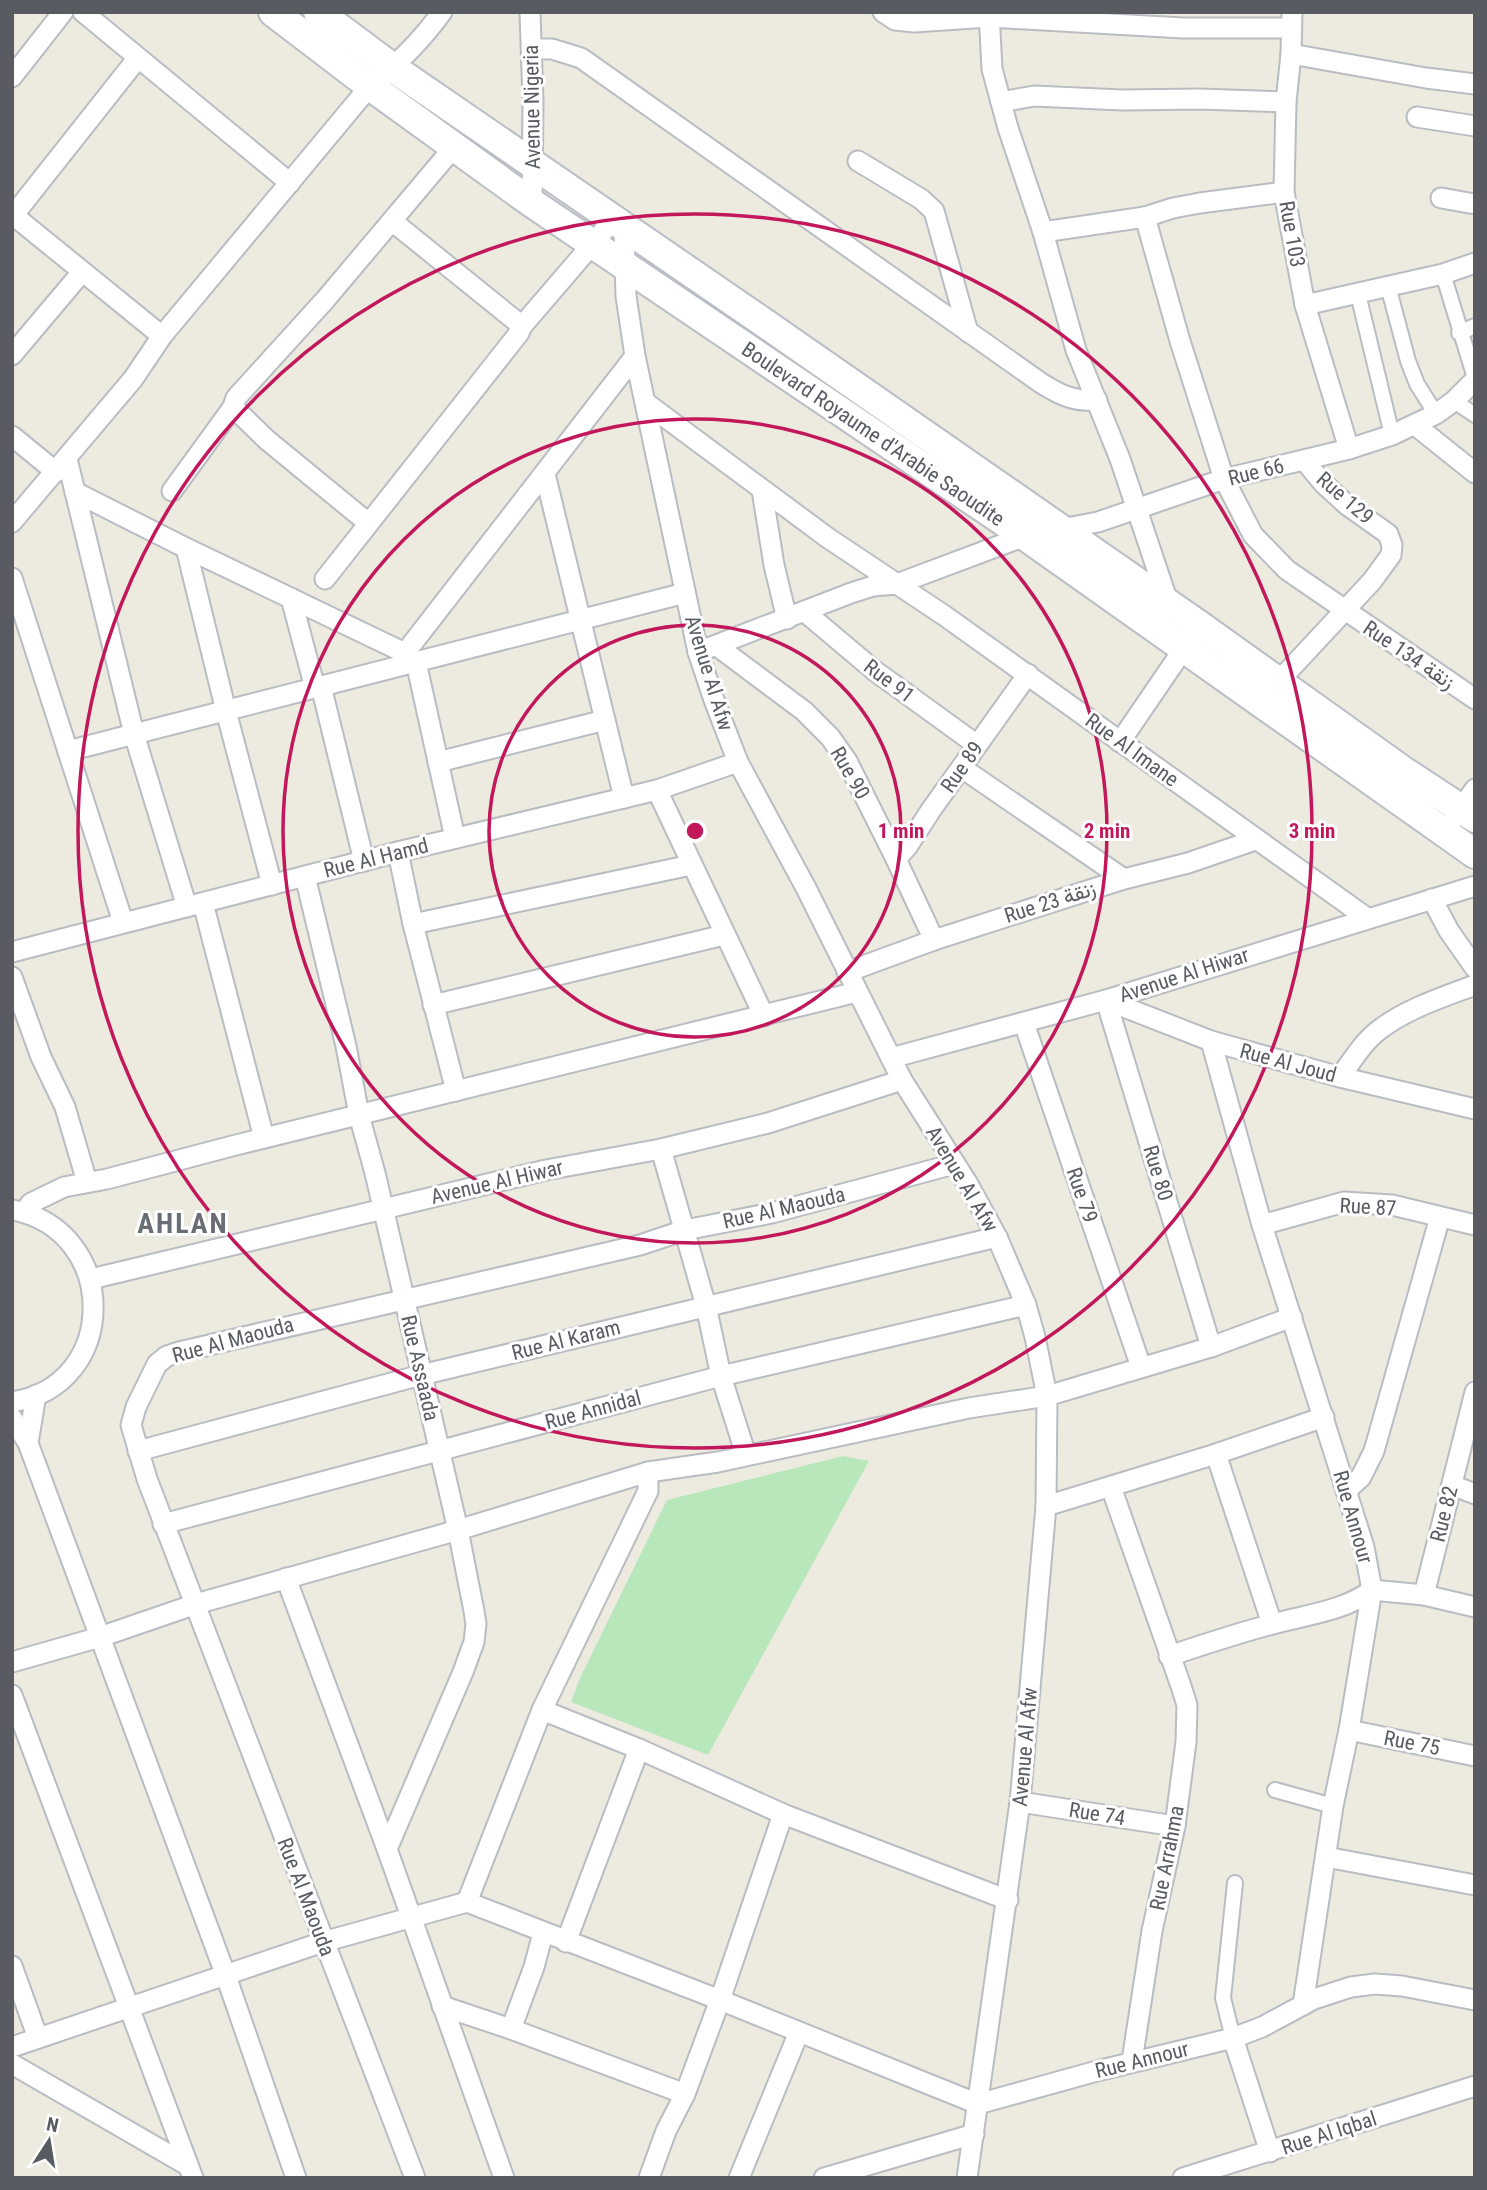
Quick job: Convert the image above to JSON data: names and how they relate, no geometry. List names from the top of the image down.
{
  "streets": {
    "main road": ["Boulevard Royaume d'Arabie Saoudite"],
    "street": [
      "Avenue Nigeria",
      "Rue 103",
      "Rue 66",
      "Rue 129",
      "Rue 134 زنقة",
      "Avenue Al Afw",
      "Rue 91",
      "Rue Al Imane",
      "Rue 89",
      "Rue 90",
      "Rue Al Hamd",
      "Rue 23 زنقة",
      "Avenue Al Hiwar",
      "Rue Al Joud",
      "Rue 80",
      "Rue 79",
      "Rue 87",
      "Rue Al Maouda",
      "Rue Al Karam",
      "Rue Assaada",
      "Rue Annidal",
      "Rue 82",
      "Rue Annour",
      "Rue 75",
      "Rue 74",
      "Rue Arrahma",
      "Rue Al Iqbal"
    ]
  },
  "crossings": [
    ["Avenue Nigeria", "Boulevard Royaume d'Arabie Saoudite"],
    ["Rue 103", "Rue 66"],
    ["Boulevard Royaume d'Arabie Saoudite", "Rue 66"],
    ["Boulevard Royaume d'Arabie Saoudite", "Avenue Al Afw"],
    ["Rue 66", "Rue 129"],
    ["Rue 66", "Rue 134 زنقة"],
    ["Rue 129", "Rue 134 زنقة"],
    ["Avenue Al Afw", "Rue Al Imane"],
    ["Avenue Al Afw", "Rue 90"],
    ["Avenue Al Afw", "Rue Al Hamd"],
    ["Avenue Al Afw", "Rue 23 زنقة"],
    ["Avenue Al Afw", "Avenue Al Hiwar"],
    ["Avenue Al Afw", "Rue Al Maouda"],
    ["Avenue Al Afw", "Rue Al Karam"],
    ["Avenue Al Afw", "Rue Annidal"],
    ["Avenue Al Afw", "Rue Annour"],
    ["Avenue Al Afw", "Rue 74"],
    ["Rue 91", "Rue 89"],
    ["Rue Al Imane", "Rue 89"],
    ["Rue Al Imane", "Rue 23 زنقة"],
    ["Rue Al Imane", "Avenue Al Hiwar"],
    ["Rue 89", "Rue 90"],
    ["Rue 90", "Rue 23 زنقة"],
    ["Rue Al Hamd", "Rue Assaada"],
    ["Avenue Al Hiwar", "Rue Al Joud"],
    ["Avenue Al Hiwar", "Rue 80"],
    ["Avenue Al Hiwar", "Rue 79"],
    ["Avenue Al Hiwar", "Rue Assaada"],
    ["Rue Al Joud", "Rue 80"],
    ["Rue Al Joud", "Rue Annour"],
    ["Rue 87", "Rue Annour"],
    ["Rue Al Maouda", "Rue Al Karam"],
    ["Rue Al Maouda", "Rue Assaada"],
    ["Rue Al Maouda", "Rue Annidal"],
    ["Rue Al Karam", "Rue Assaada"],
    ["Rue Assaada", "Rue Annidal"],
    ["Rue Annour", "Rue 75"],
    ["Rue Annour", "Rue Arrahma"],
    ["Rue 74", "Rue Arrahma"]
  ],
  "districts": ["AHLAN"],
  "north": "top",
  "rings": ["1 min", "2 min", "3 min"]
}
